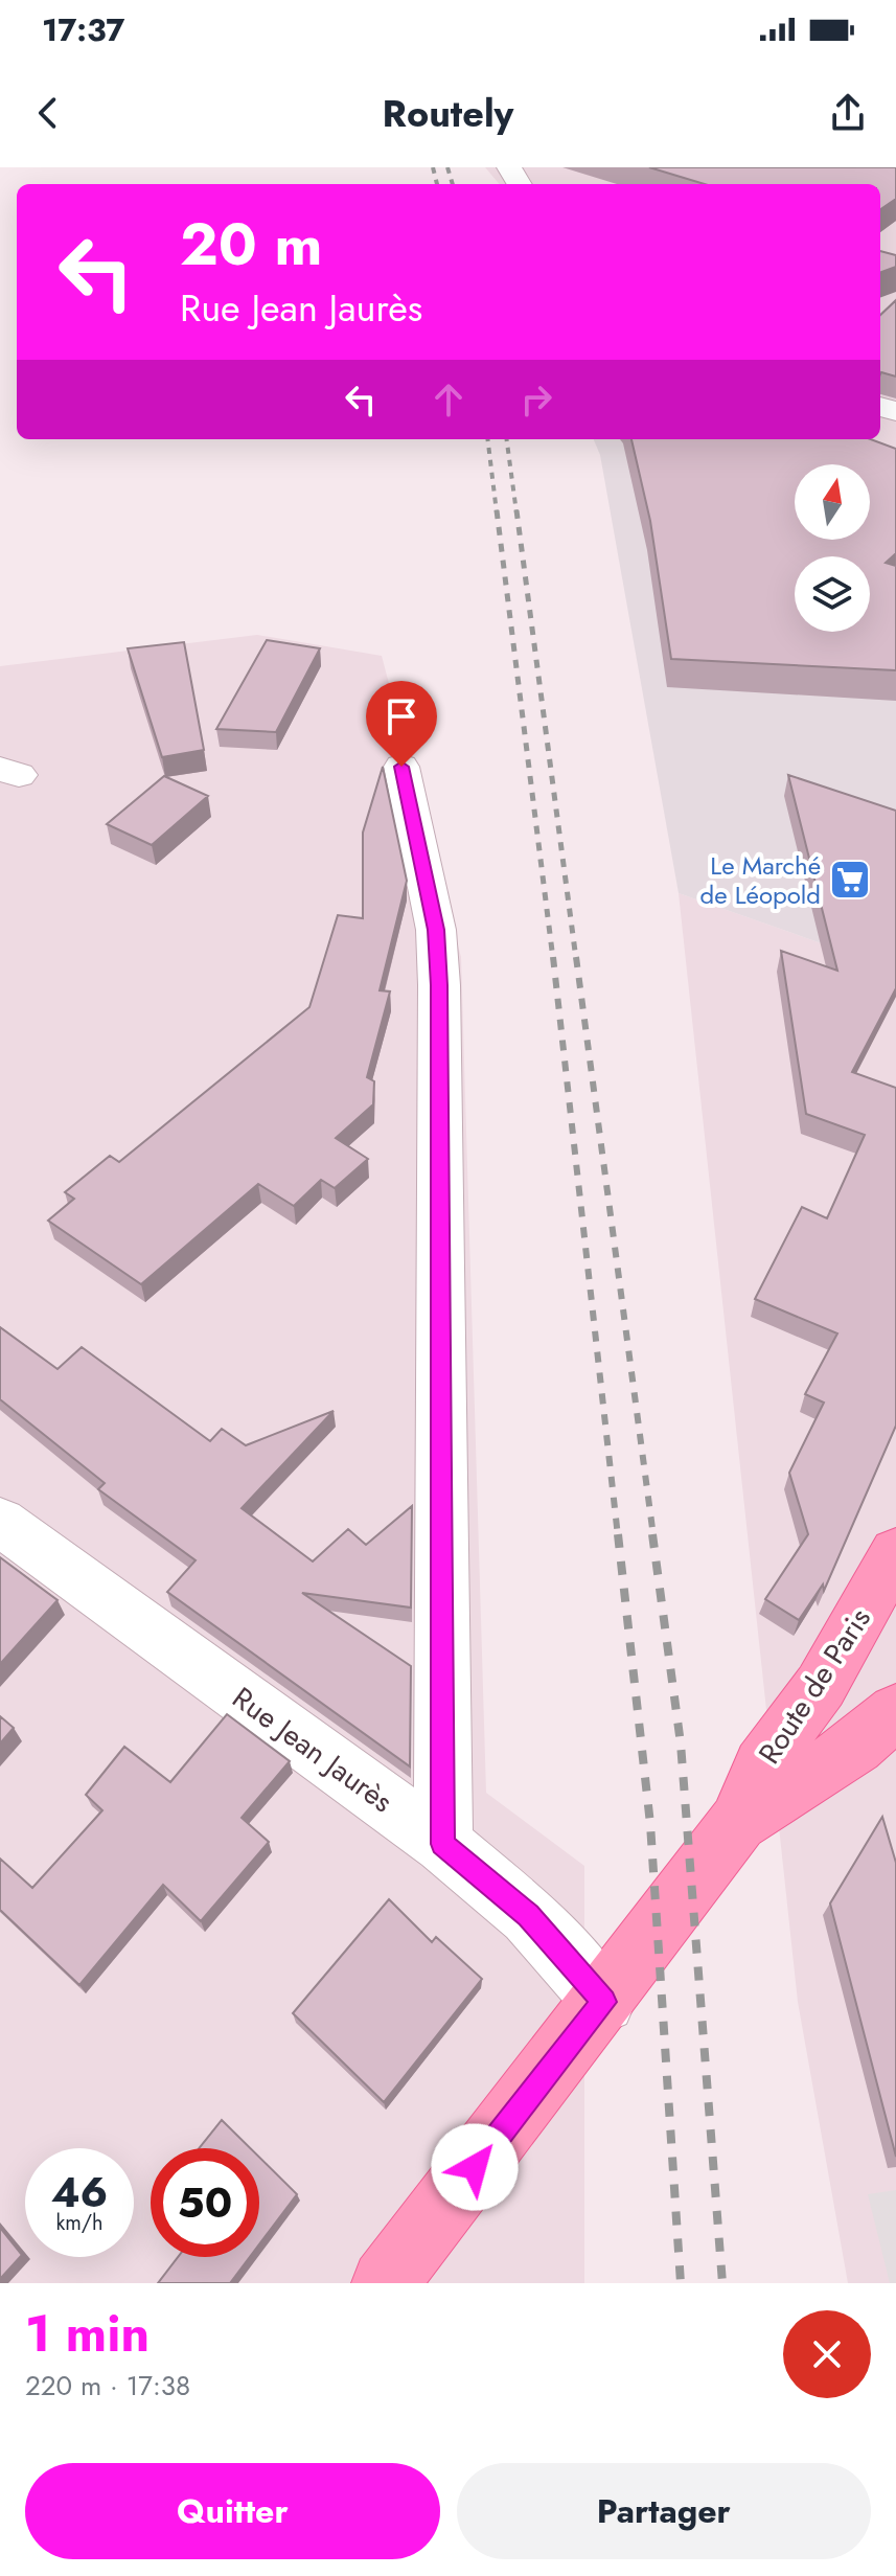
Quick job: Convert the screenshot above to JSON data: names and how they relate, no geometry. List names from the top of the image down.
{
  "streets": {
    "main road": ["Route de Paris"],
    "street": ["Rue Jean Jaurès"]
  },
  "crossings": [
    ["Route de Paris", "Rue Jean Jaurès"]
  ],
  "places": {
    "supermarket": ["Le Marché de Léopold"]
  },
  "north": "top",
  "page": {
    "status": "17:37",
    "header": "Routely",
    "turn": ["20 m", "Rue Jean Jaurès"],
    "speed": "46 km/h",
    "limit": "50",
    "heading": ["1 min", "220 m · 17:38"],
    "buttons": ["Quitter", "Partager"]
  }
}
